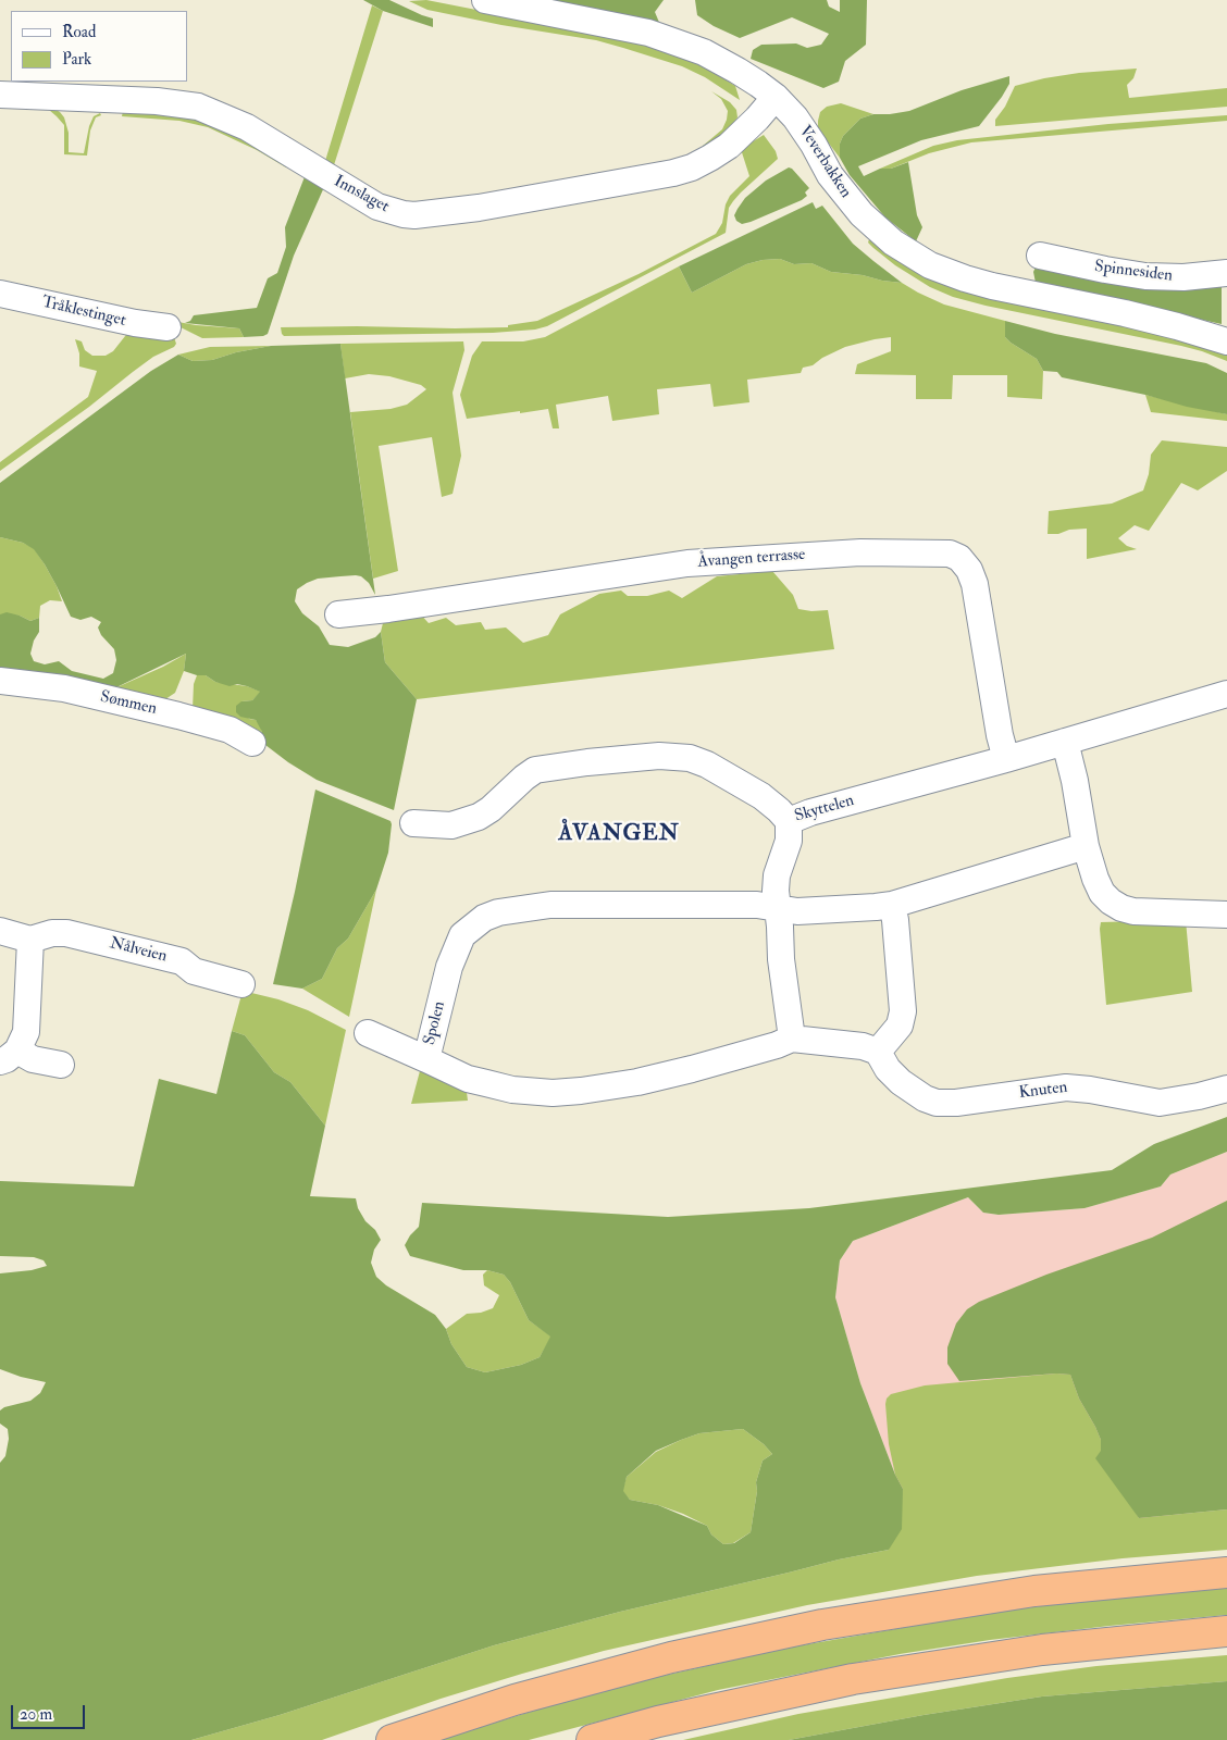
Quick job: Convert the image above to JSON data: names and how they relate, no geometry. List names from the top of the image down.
{
  "streets": {
    "street": [
      "Veverbakken",
      "Innslaget",
      "Spinnesiden",
      "Tråklestinget",
      "Åvangen terrasse",
      "Sømmen",
      "Skyttelen",
      "Nålveien",
      "Spolen",
      "Knuten"
    ]
  },
  "crossings": [
    ["Veverbakken", "Innslaget"],
    ["Åvangen terrasse", "Skyttelen"]
  ],
  "districts": ["ÅVANGEN"],
  "legend": ["Road", "Park"],
  "scale_bar": "20 m"
}
